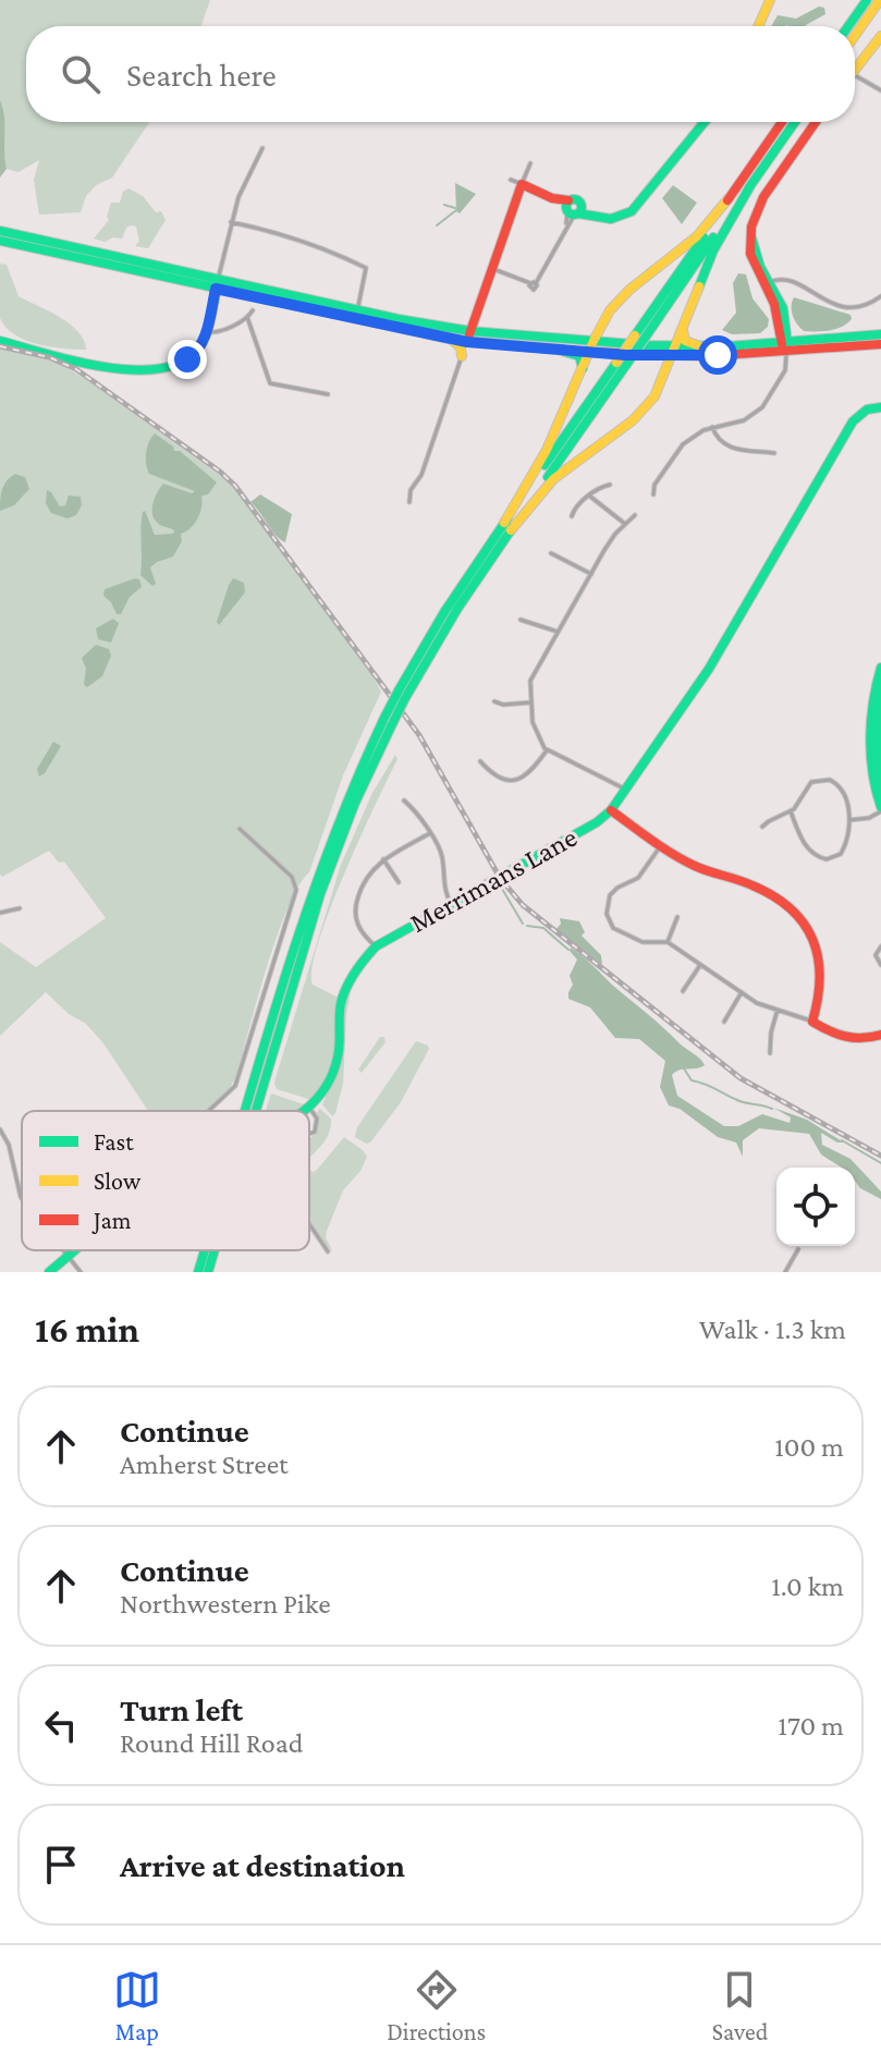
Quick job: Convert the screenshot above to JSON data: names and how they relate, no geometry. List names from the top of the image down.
{
  "streets": {
    "main road": ["Merrimans Lane"]
  },
  "legend": ["Fast", "Slow", "Jam"],
  "page": {
    "search": "Search here",
    "heading": ["16 min", "Walk · 1.3 km"],
    "list": [
      ["Continue", "Amherst Street", "100 m"],
      ["Continue", "Northwestern Pike", "1.0 km"],
      ["Turn left", "Round Hill Road", "170 m"],
      "Arrive at destination"
    ],
    "nav": ["Map", "Directions", "Saved"]
  }
}
